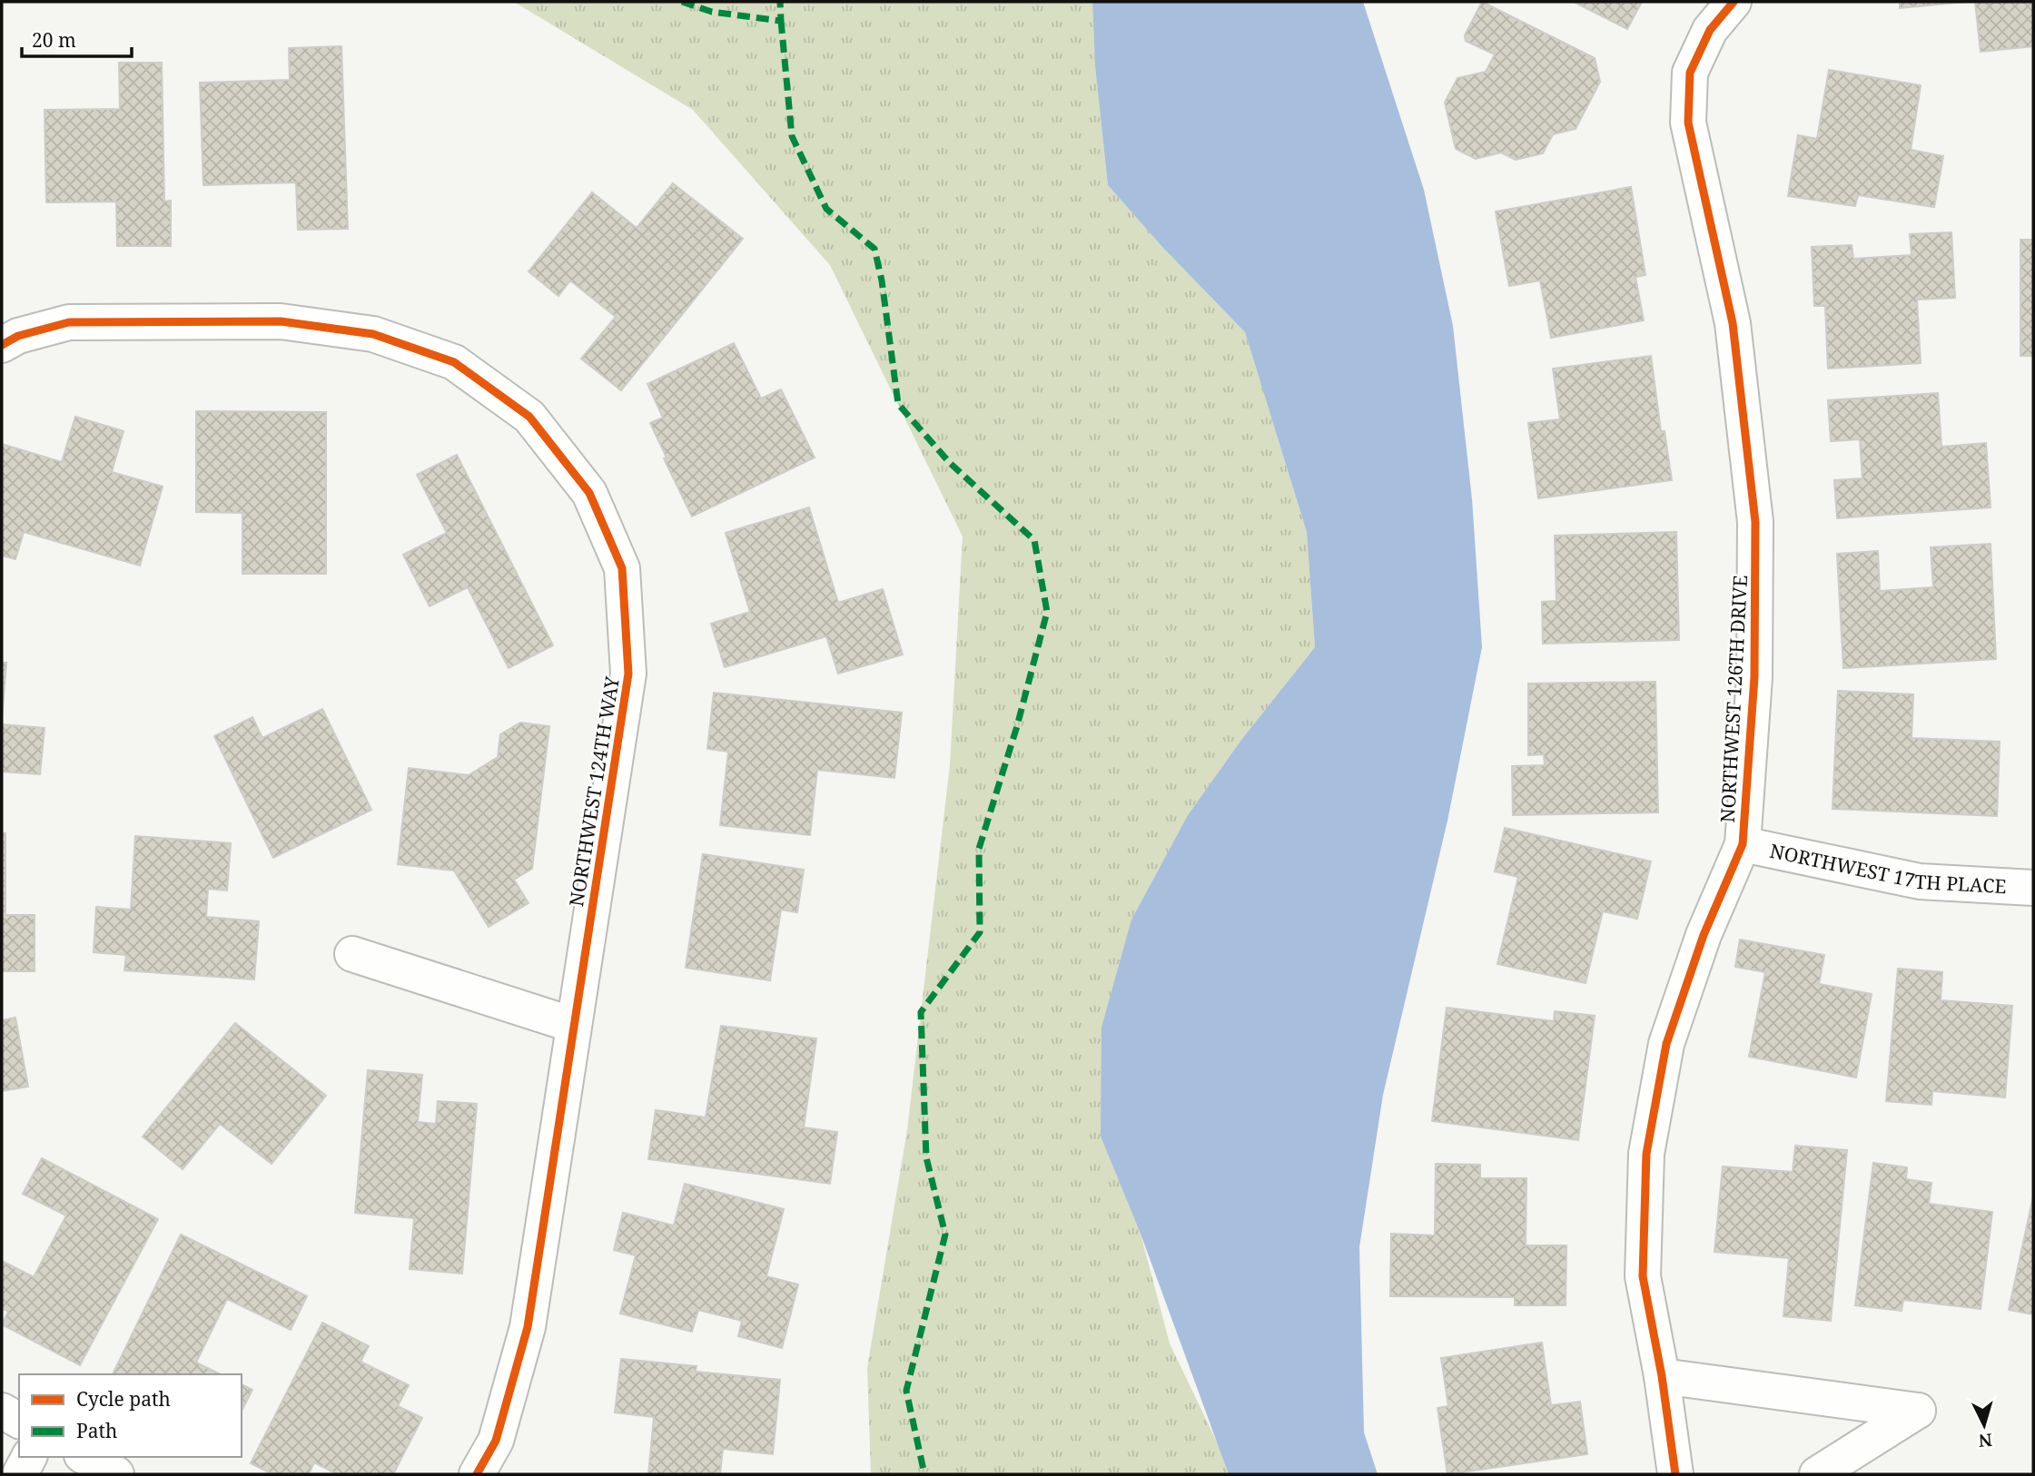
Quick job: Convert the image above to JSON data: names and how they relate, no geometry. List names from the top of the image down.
{
  "streets": {
    "street": ["NORTHWEST 126TH DRIVE", "NORTHWEST 124TH WAY", "NORTHWEST 17TH PLACE"]
  },
  "crossings": [
    ["NORTHWEST 126TH DRIVE", "NORTHWEST 17TH PLACE"]
  ],
  "legend": ["Cycle path", "Path"],
  "scale_bar": "20 m",
  "north": "bottom"
}
